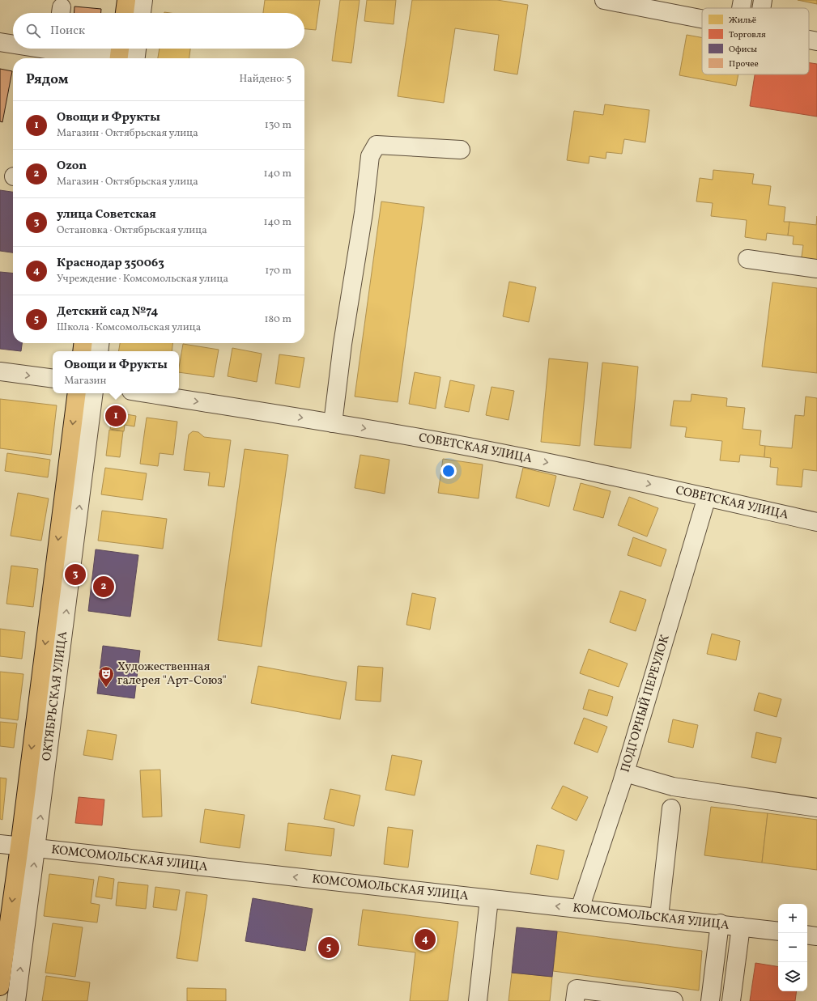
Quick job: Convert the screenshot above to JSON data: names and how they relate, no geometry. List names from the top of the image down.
{
  "streets": {
    "main road": ["ОКТЯБРЬСКАЯ УЛИЦА"],
    "street": ["СОВЕТСКАЯ УЛИЦА", "ПОДГОРНЫЙ ПЕРЕУЛОК", "КОМСОМОЛЬСКАЯ УЛИЦА"]
  },
  "crossings": [
    ["СОВЕТСКАЯ УЛИЦА", "ПОДГОРНЫЙ ПЕРЕУЛОК"],
    ["ОКТЯБРЬСКАЯ УЛИЦА", "КОМСОМОЛЬСКАЯ УЛИЦА"],
    ["ПОДГОРНЫЙ ПЕРЕУЛОК", "КОМСОМОЛЬСКАЯ УЛИЦА"]
  ],
  "one_way": ["СОВЕТСКАЯ УЛИЦА", "КОМСОМОЛЬСКАЯ УЛИЦА"],
  "places": {
    "theatre": ["Художественная галерея \"Арт-Союз\""]
  },
  "legend": [
    "Жильё",
    "Торговля",
    "Офисы",
    "Прочее"
  ],
  "page": {
    "search": "Поиск",
    "heading": ["Рядом", "Найдено: 5"],
    "list": [
      {
        "mark": "1",
        "name": "Овощи и Фрукты",
        "note": "Магазин · Октябрьская улица",
        "value": "130 m"
      },
      {
        "mark": "2",
        "name": "Ozon",
        "note": "Магазин · Октябрьская улица",
        "value": "140 m"
      },
      {
        "mark": "3",
        "name": "улица Советская",
        "note": "Остановка · Октябрьская улица",
        "value": "140 m"
      },
      {
        "mark": "4",
        "name": "Краснодар 350063",
        "note": "Учреждение · Комсомольская улица",
        "value": "170 m"
      },
      {
        "mark": "5",
        "name": "Детский сад №74",
        "note": "Школа · Комсомольская улица",
        "value": "180 m"
      }
    ],
    "popup": ["Овощи и Фрукты", "Магазин"],
    "pins": [
      "1",
      "3",
      "2",
      "4",
      "5"
    ],
    "map_buttons": ["+", "−"]
  }
}
